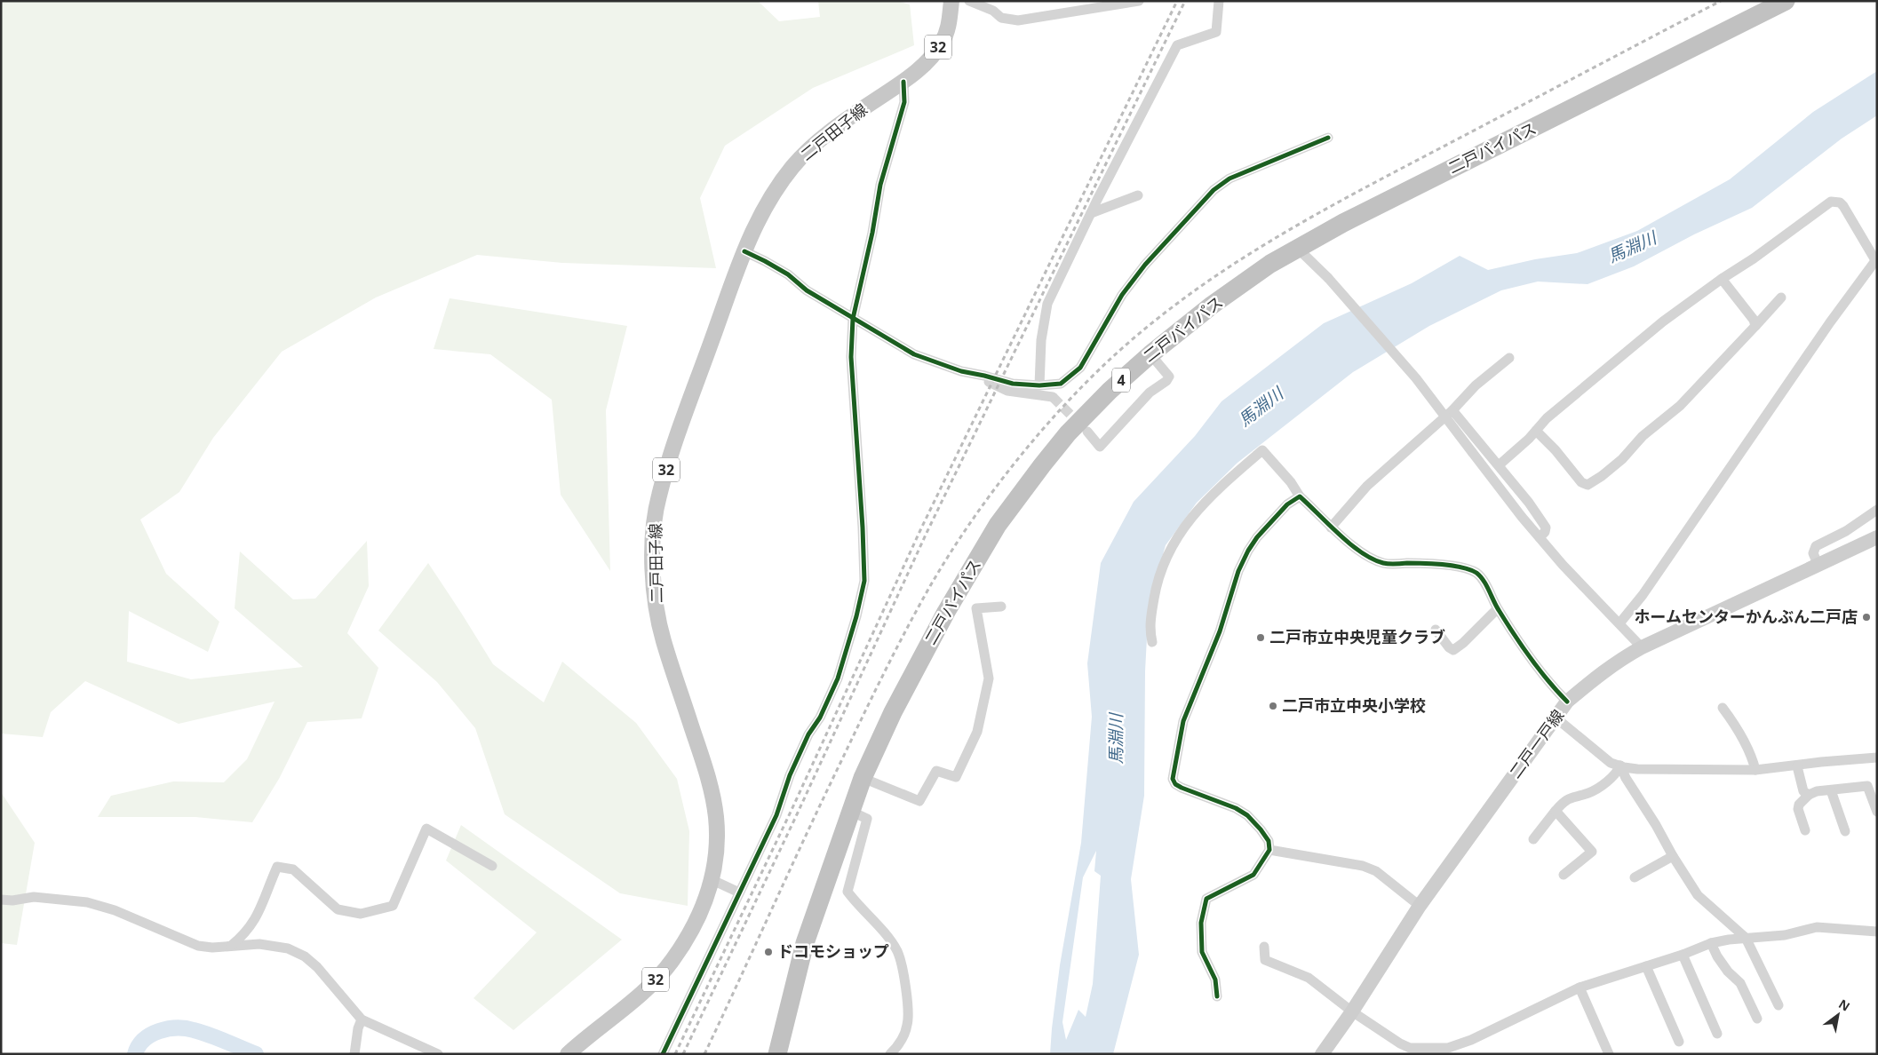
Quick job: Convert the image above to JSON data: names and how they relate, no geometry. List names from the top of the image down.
{
  "streets": {
    "highway": ["二戸バイパス", "4"],
    "main road": ["32", "二戸田子線", "二戸一戸線"]
  },
  "water": ["馬淵川"],
  "places": [
    "ホームセンターかんぶん二戸店",
    "二戸市立中央児童クラブ",
    "二戸市立中央小学校",
    "ドコモショップ"
  ],
  "north": "top right"
}
